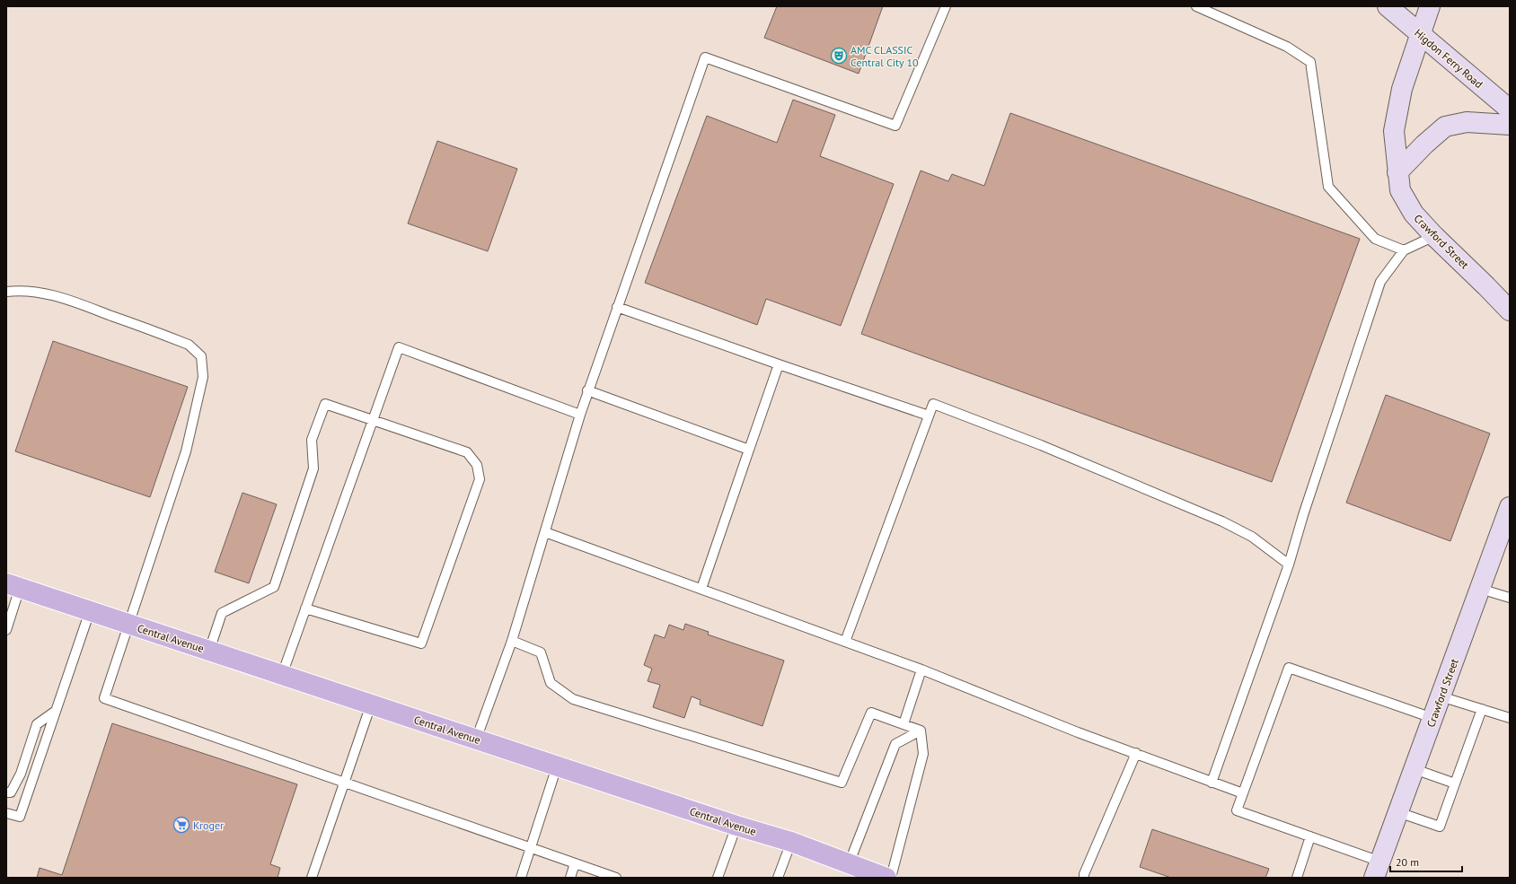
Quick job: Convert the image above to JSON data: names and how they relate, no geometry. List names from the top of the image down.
{
  "streets": {
    "main road": ["Central Avenue"],
    "street": ["Higdon Ferry Road", "Crawford Street"]
  },
  "crossings": [
    ["Higdon Ferry Road", "Crawford Street"]
  ],
  "places": {
    "theatre": ["AMC CLASSIC Central City 10"],
    "supermarket": ["Kroger"]
  },
  "scale_bar": "20 m"
}
